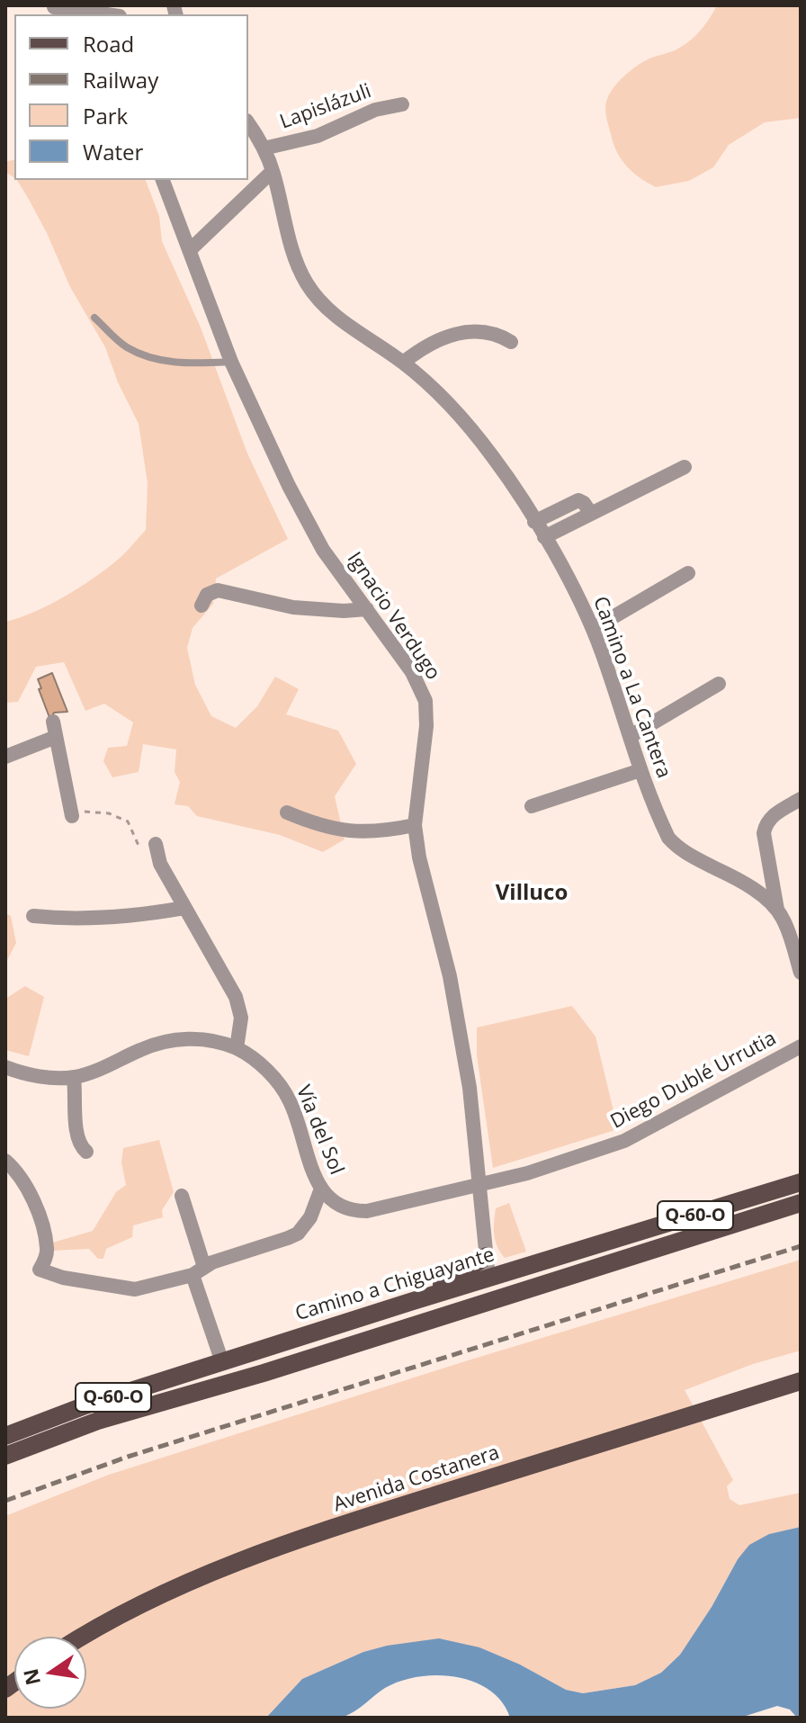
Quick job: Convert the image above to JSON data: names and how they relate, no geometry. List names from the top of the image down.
{
  "streets": {
    "main road": ["Q-60-O", "Camino a Chiguayante", "Avenida Costanera"],
    "street": [
      "Lapislázuli",
      "Ignacio Verdugo",
      "Camino a La Cantera",
      "Diego Dublé Urrutia",
      "Vía del Sol"
    ]
  },
  "crossings": [
    ["Lapislázuli", "Camino a La Cantera"],
    ["Ignacio Verdugo", "Diego Dublé Urrutia"],
    ["Ignacio Verdugo", "Vía del Sol"],
    ["Ignacio Verdugo", "Camino a Chiguayante"],
    ["Diego Dublé Urrutia", "Vía del Sol"]
  ],
  "districts": ["Villuco"],
  "legend": [
    "Road",
    "Railway",
    "Park",
    "Water"
  ],
  "north": "left"
}
